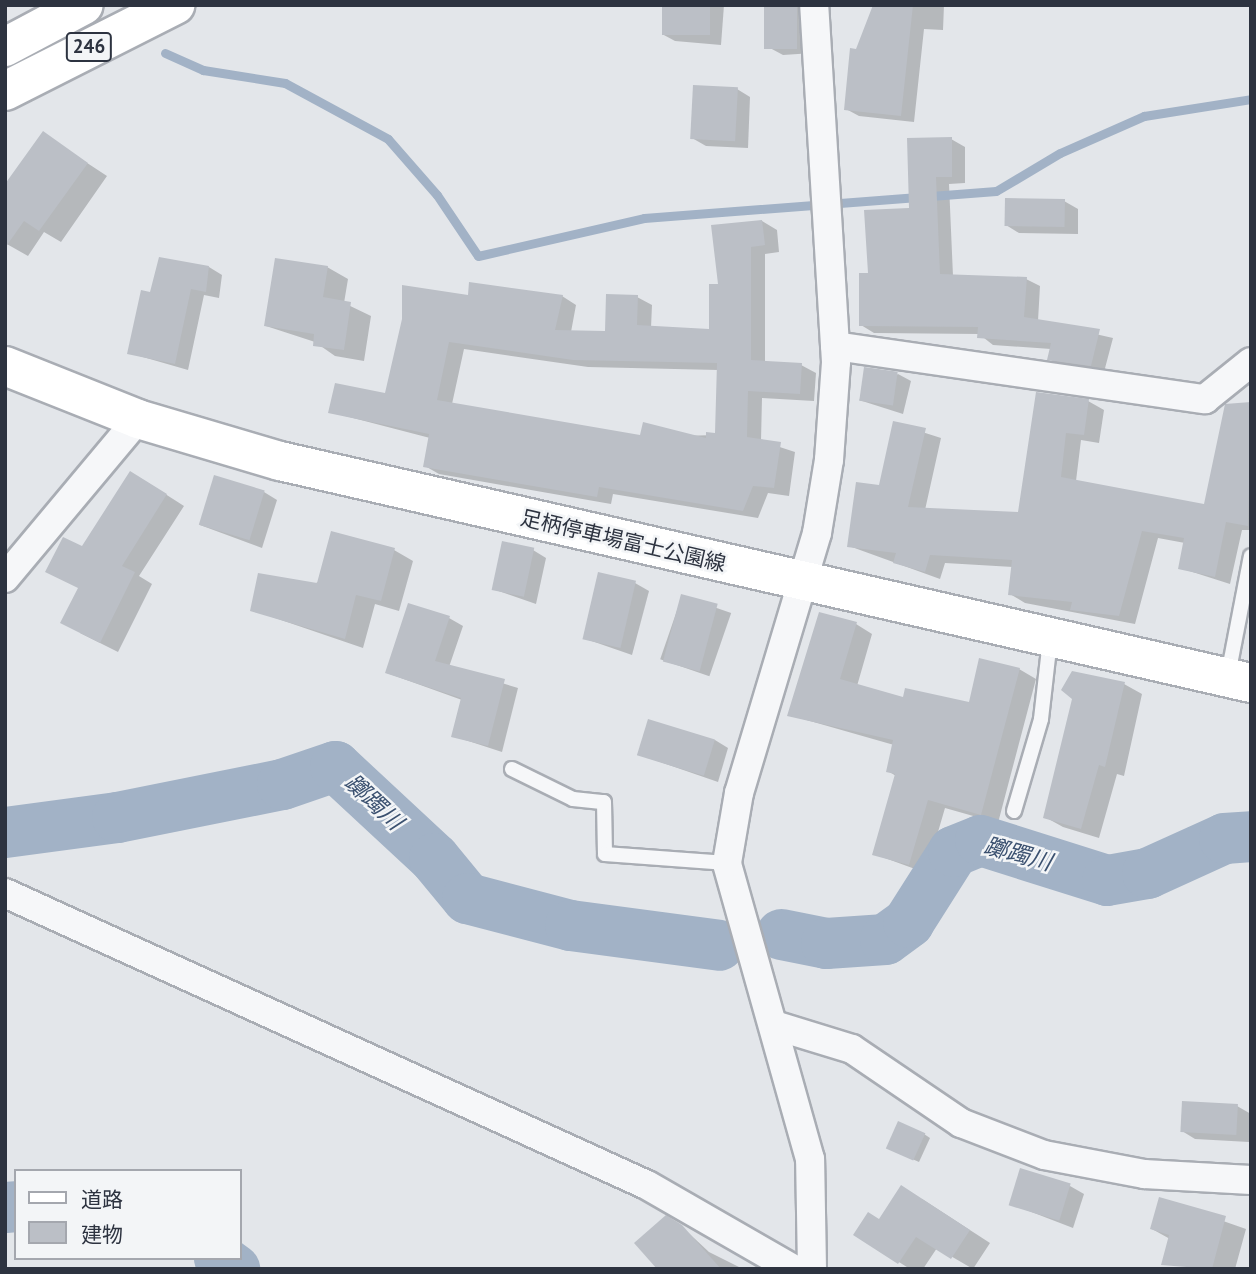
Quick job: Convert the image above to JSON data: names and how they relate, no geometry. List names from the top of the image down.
{
  "streets": {
    "main road": ["246", "足柄停車場富士公園線"]
  },
  "water": ["躑躅川"],
  "legend": ["道路", "建物"]
}
